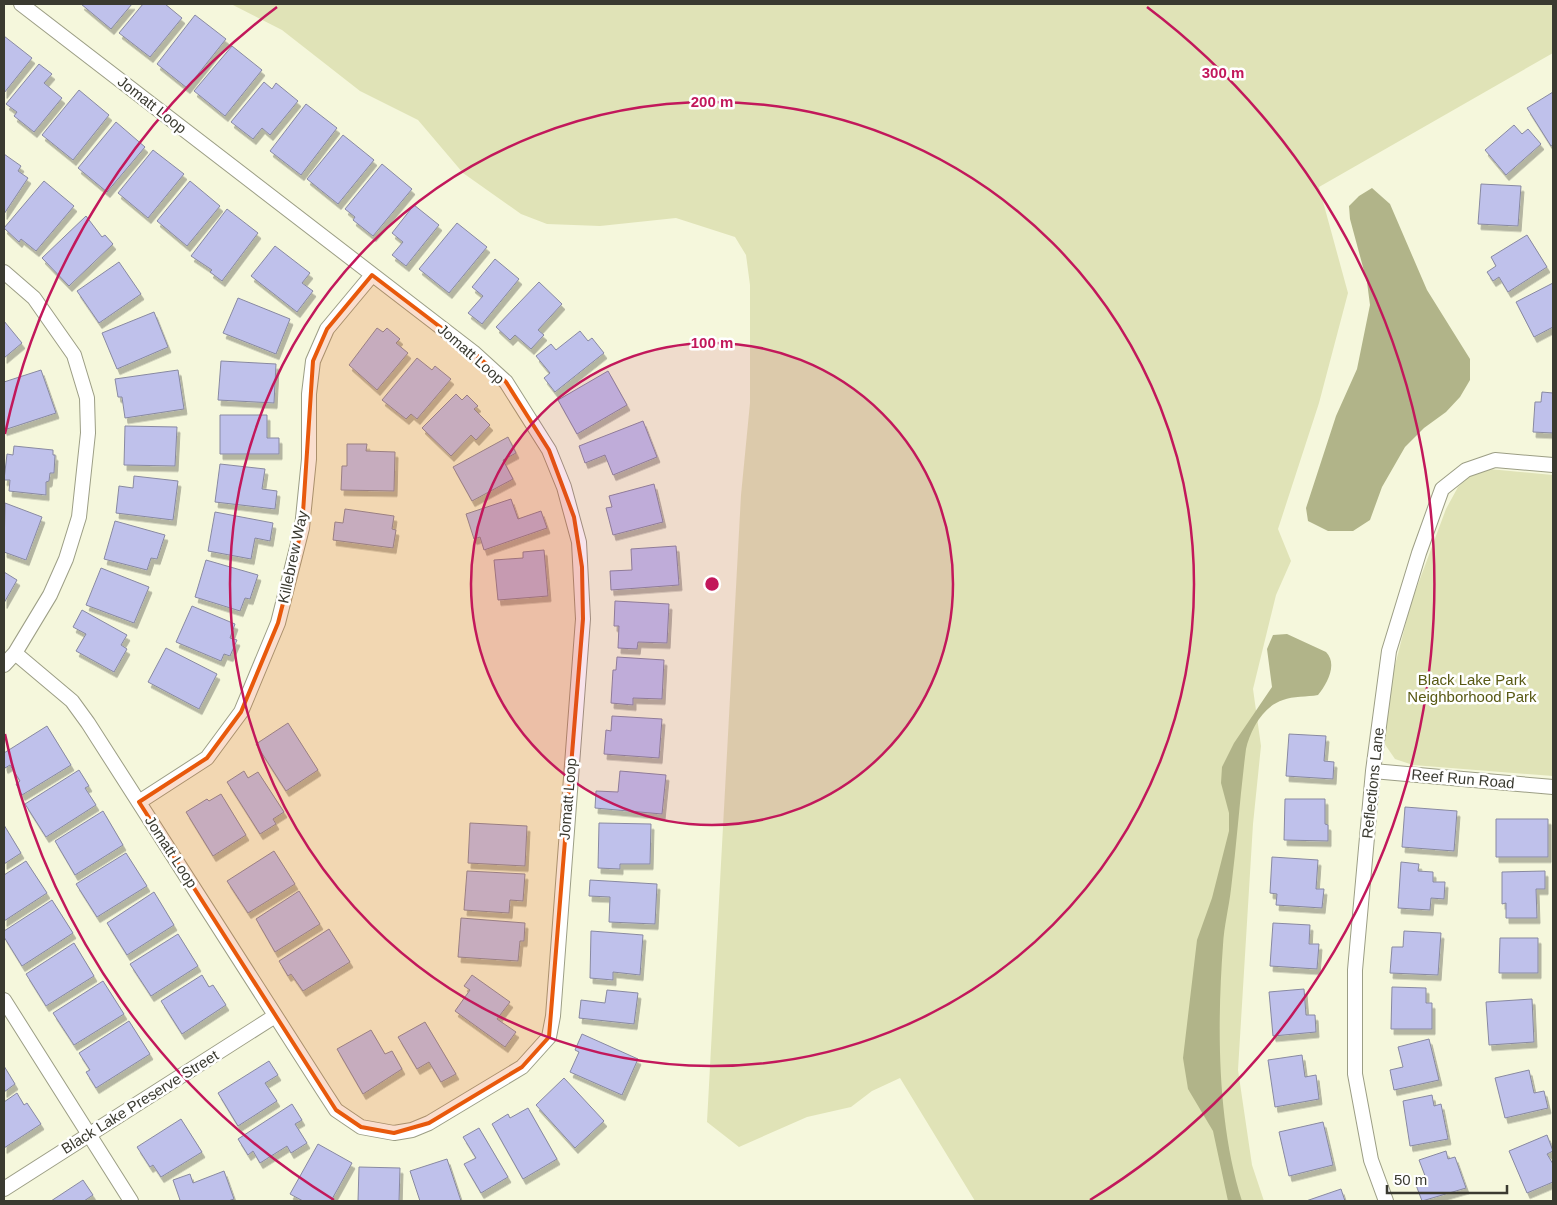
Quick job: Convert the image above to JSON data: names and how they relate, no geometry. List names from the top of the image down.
{
  "streets": {
    "street": [
      "Jomatt Loop",
      "Killebrew Way",
      "Reef Run Road",
      "Reflections Lane",
      "Black Lake Preserve Street"
    ]
  },
  "crossings": [
    ["Jomatt Loop", "Killebrew Way"],
    ["Jomatt Loop", "Black Lake Preserve Street"],
    ["Reef Run Road", "Reflections Lane"]
  ],
  "parks": ["Black Lake Park Neighborhood Park"],
  "scale_bar": "50 m",
  "rings": ["300 m", "200 m", "100 m"]
}
